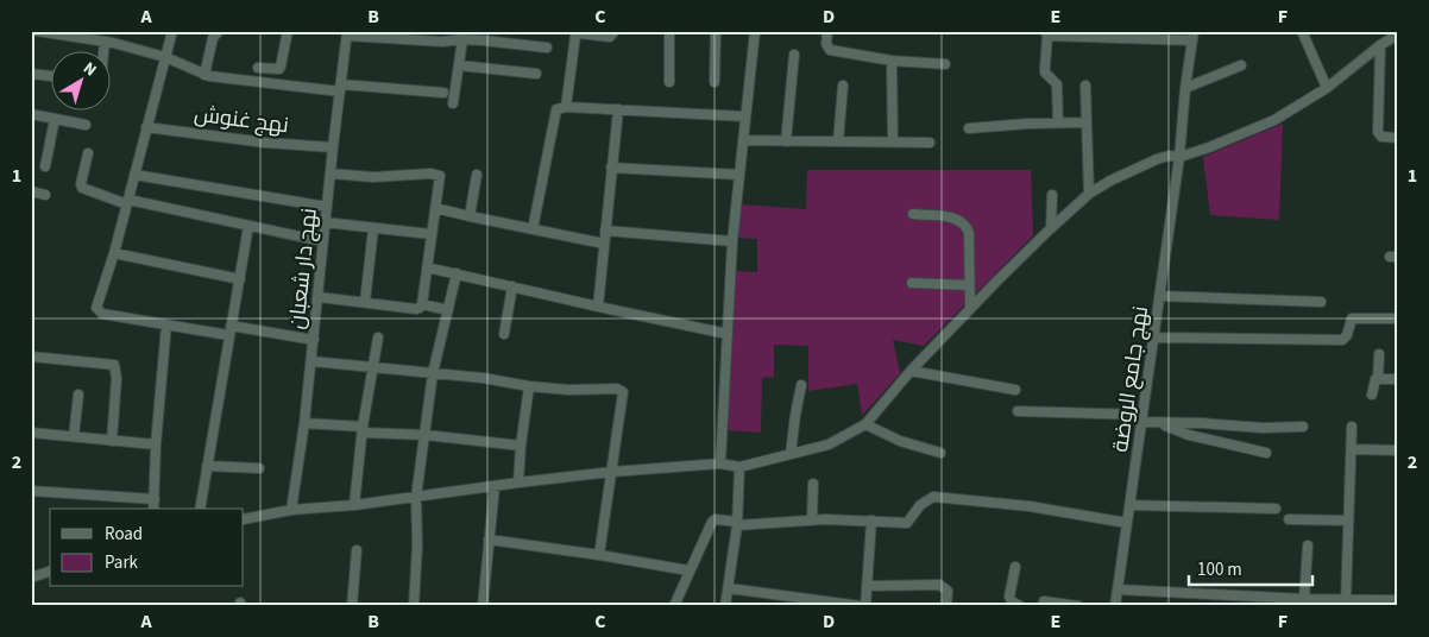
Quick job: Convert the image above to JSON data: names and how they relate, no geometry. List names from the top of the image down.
{
  "streets": {
    "street": ["نهج غنوش", "نهج دار شعبان", "نهج جامع الروضة"]
  },
  "crossings": [
    ["نهج غنوش", "نهج دار شعبان"]
  ],
  "legend": ["Road", "Park"],
  "scale_bar": "100 m",
  "north": "top right",
  "grid": {
    "columns": [
      "A",
      "B",
      "C",
      "D",
      "E",
      "F"
    ],
    "rows": ["1", "2"]
  }
}
